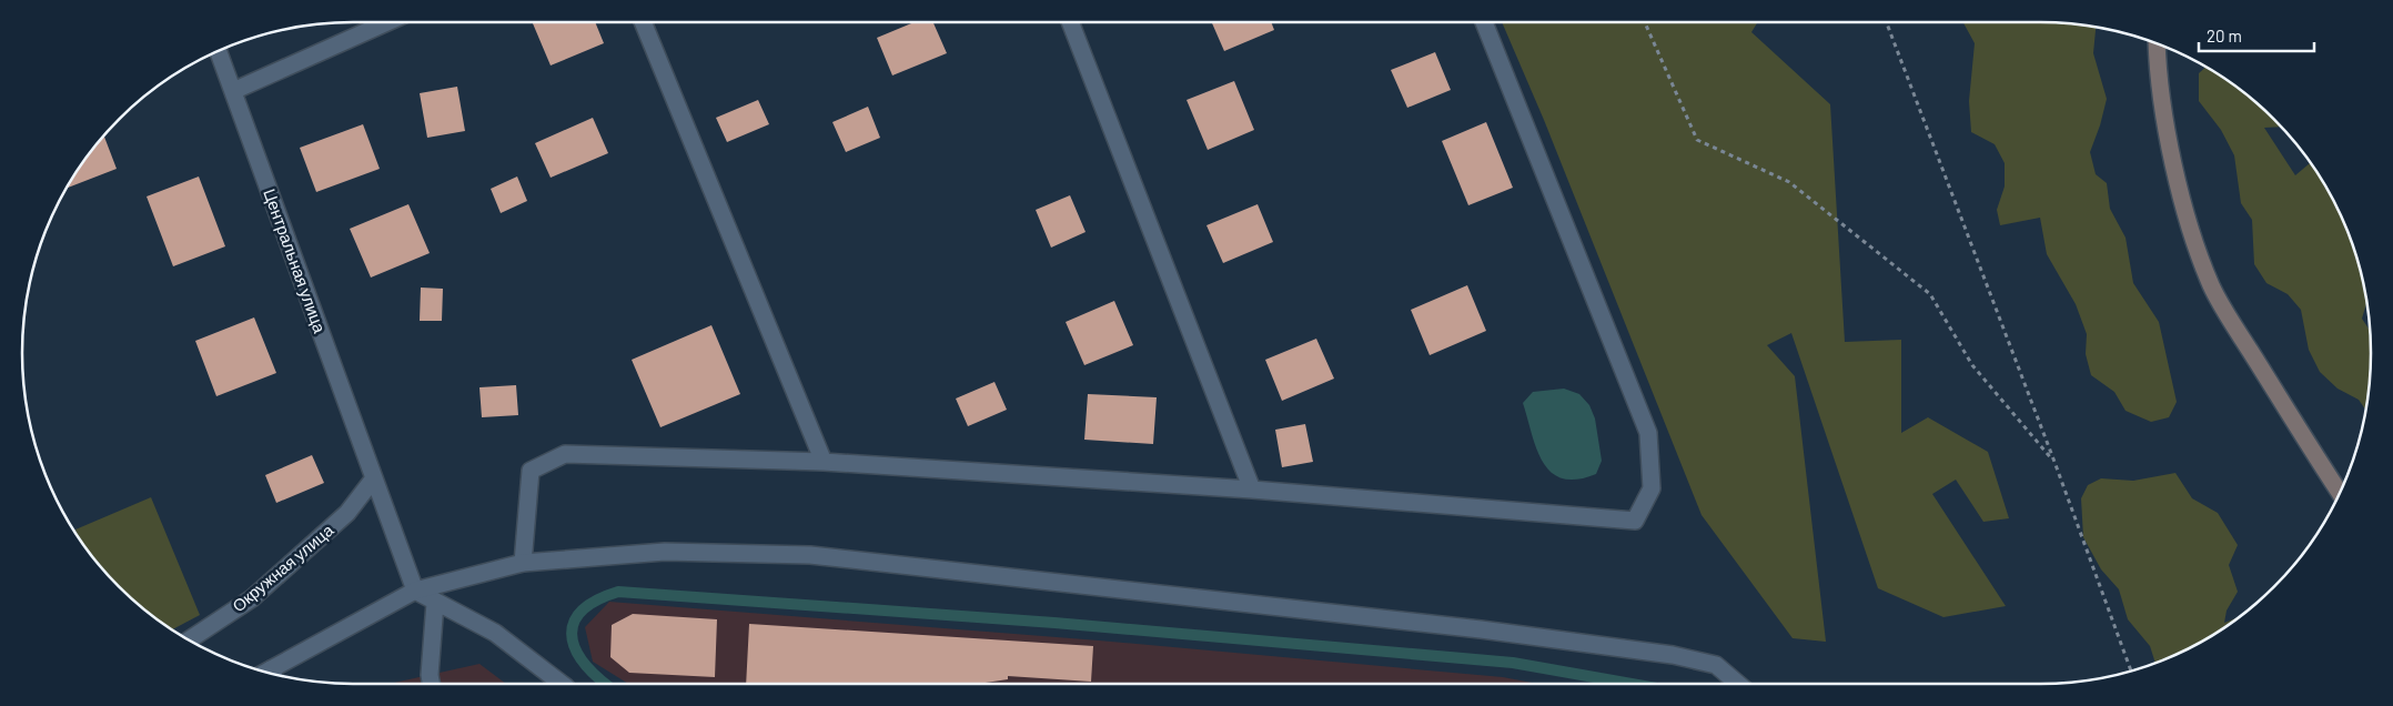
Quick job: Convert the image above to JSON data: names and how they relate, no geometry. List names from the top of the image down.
{
  "streets": {
    "street": ["Центральная улица", "Окружная улица"]
  },
  "crossings": [
    ["Центральная улица", "Окружная улица"]
  ],
  "scale_bar": "20 m"
}
